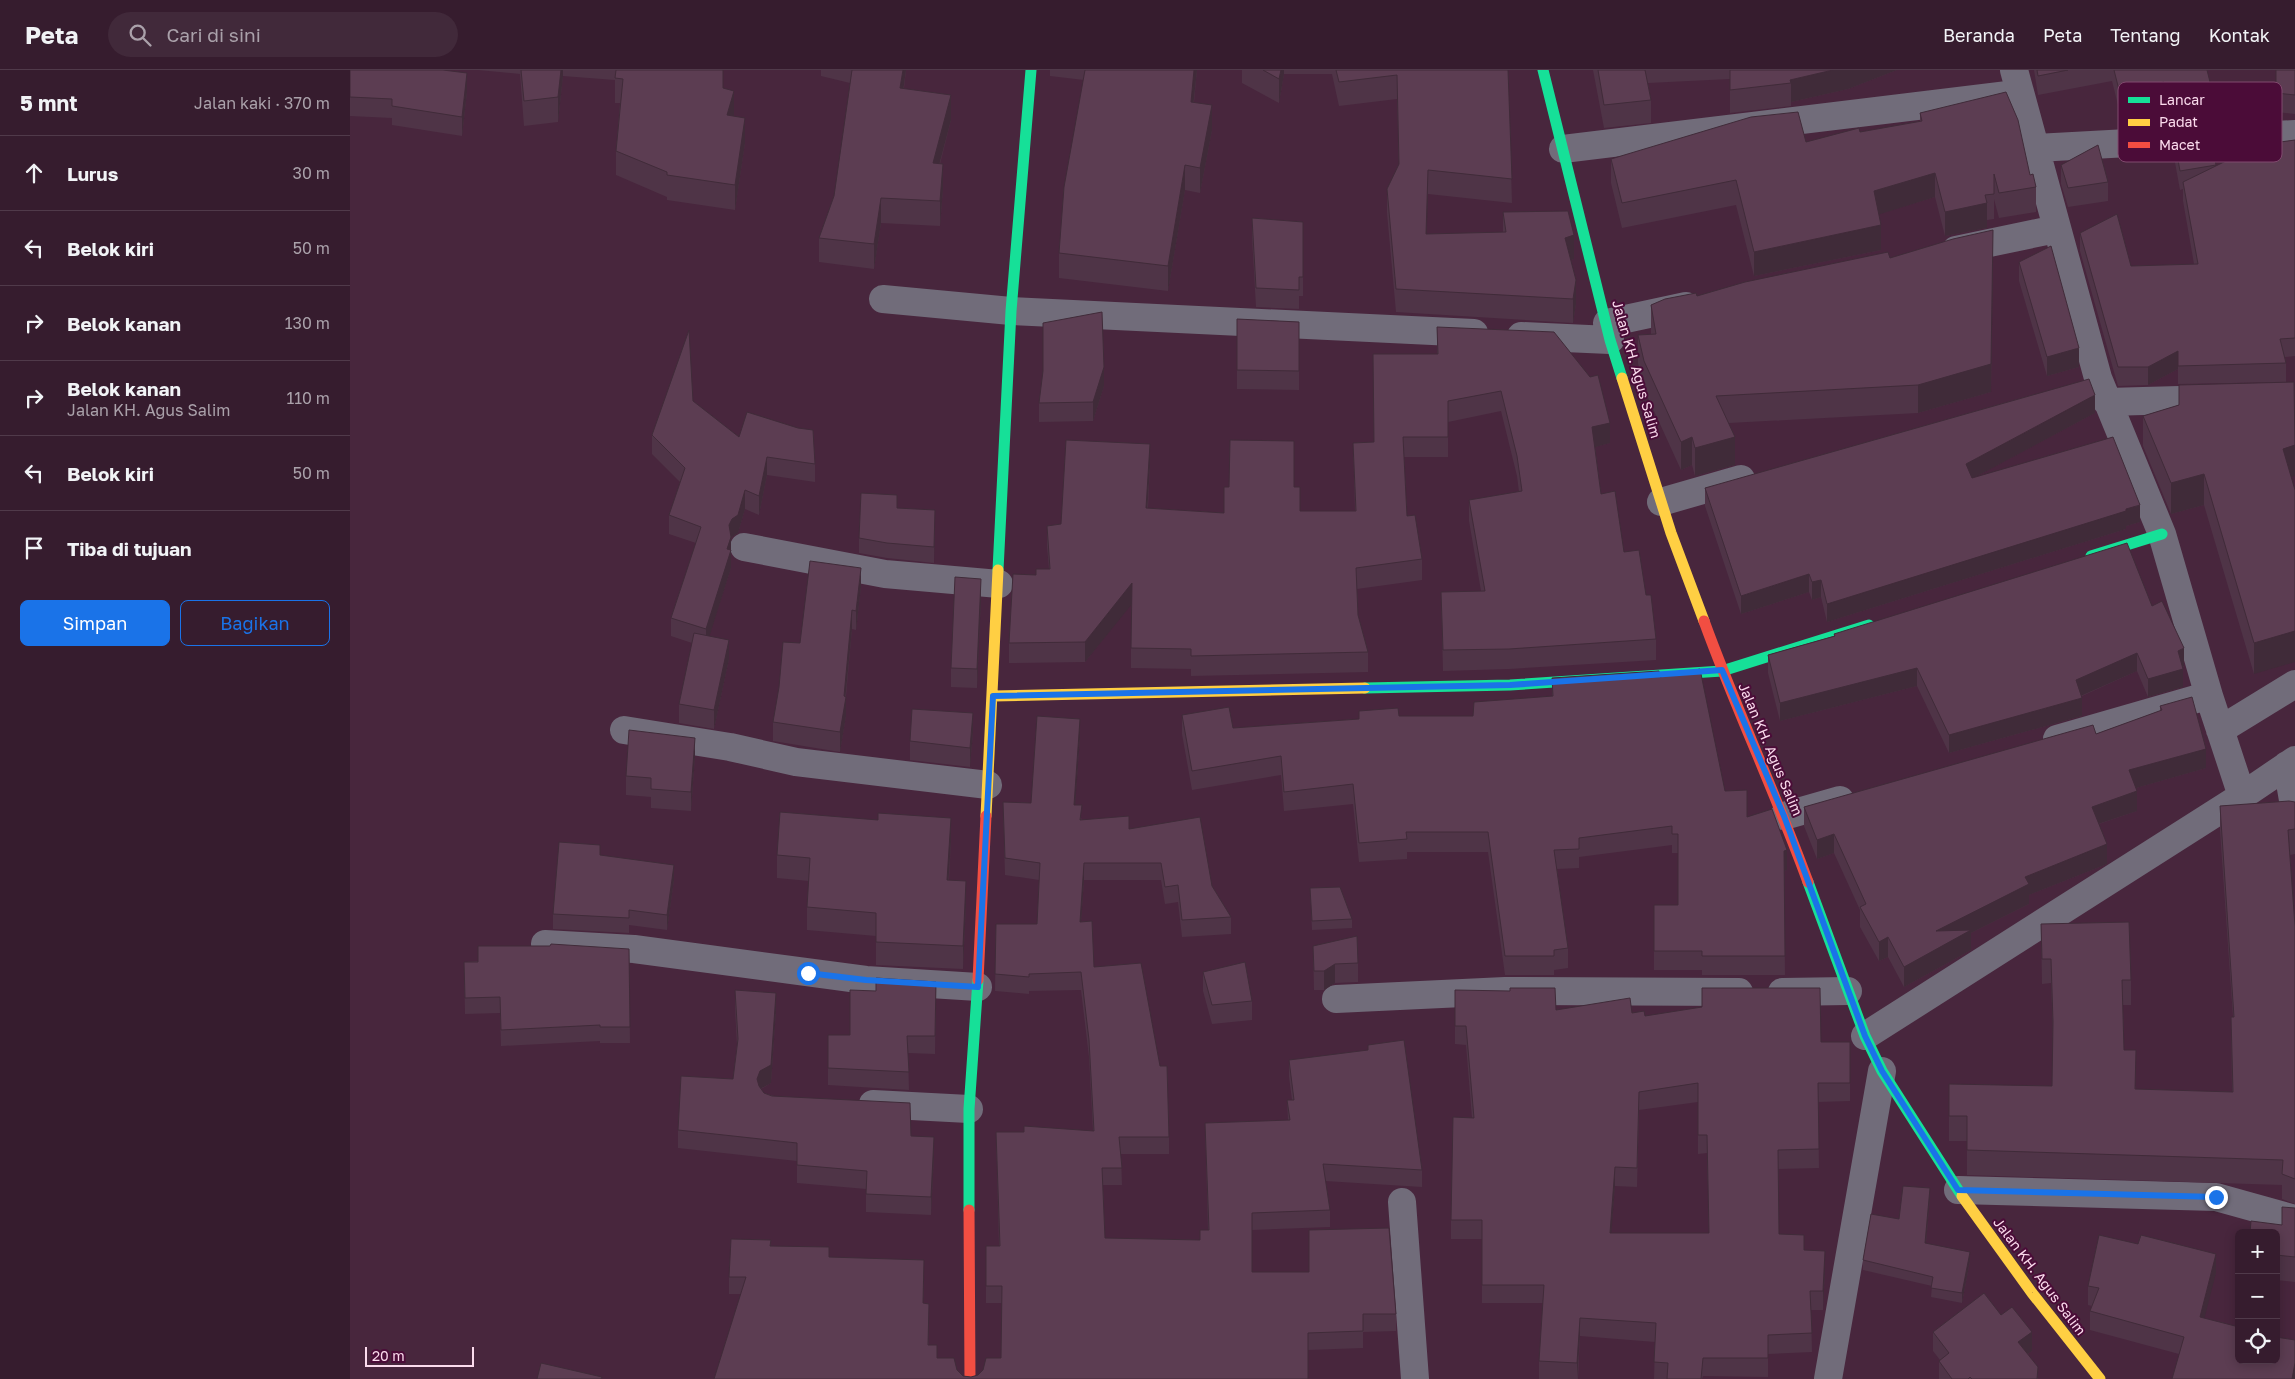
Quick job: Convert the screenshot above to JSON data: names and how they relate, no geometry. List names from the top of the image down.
{
  "streets": {
    "street": ["Jalan KH. Agus Salim"]
  },
  "legend": ["Lancar", "Padat", "Macet"],
  "scale_bar": "20 m",
  "page": {
    "header": "Peta",
    "search": "Cari di sini",
    "nav": [
      "Beranda",
      "Peta",
      "Tentang",
      "Kontak"
    ],
    "heading": ["5 mnt", "Jalan kaki · 370 m"],
    "list": [
      ["Lurus", "30 m"],
      ["Belok kiri", "50 m"],
      ["Belok kanan", "130 m"],
      ["Belok kanan", "Jalan KH. Agus Salim", "110 m"],
      ["Belok kiri", "50 m"],
      "Tiba di tujuan"
    ],
    "buttons": ["Simpan", "Bagikan"],
    "map_buttons": ["+", "−"],
    "scale": "20 m"
  }
}
